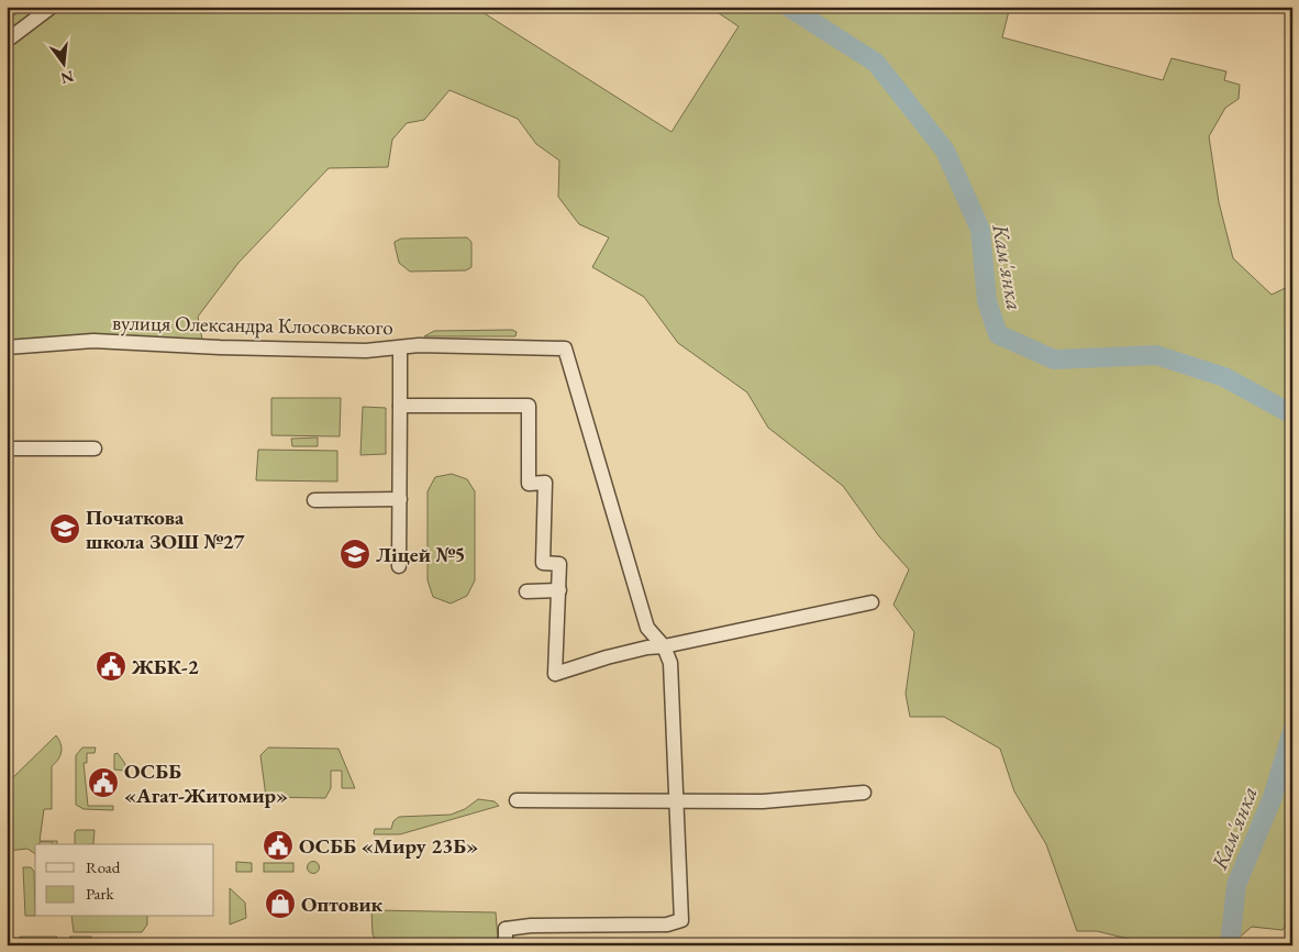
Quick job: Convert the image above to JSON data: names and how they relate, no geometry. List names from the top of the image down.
{
  "streets": {
    "street": ["вулиця Олександра Клосовського"]
  },
  "water": ["Кам'янка"],
  "places": {
    "school or university": ["Початкова школа ЗОШ №27", "Ліцей №5"],
    "public building": ["ЖБК-2", "ОСББ «Агат-Житомир»", "ОСББ «Миру 23Б»"],
    "shop": ["Оптовик"]
  },
  "legend": ["Road", "Park"],
  "north": "bottom"
}
